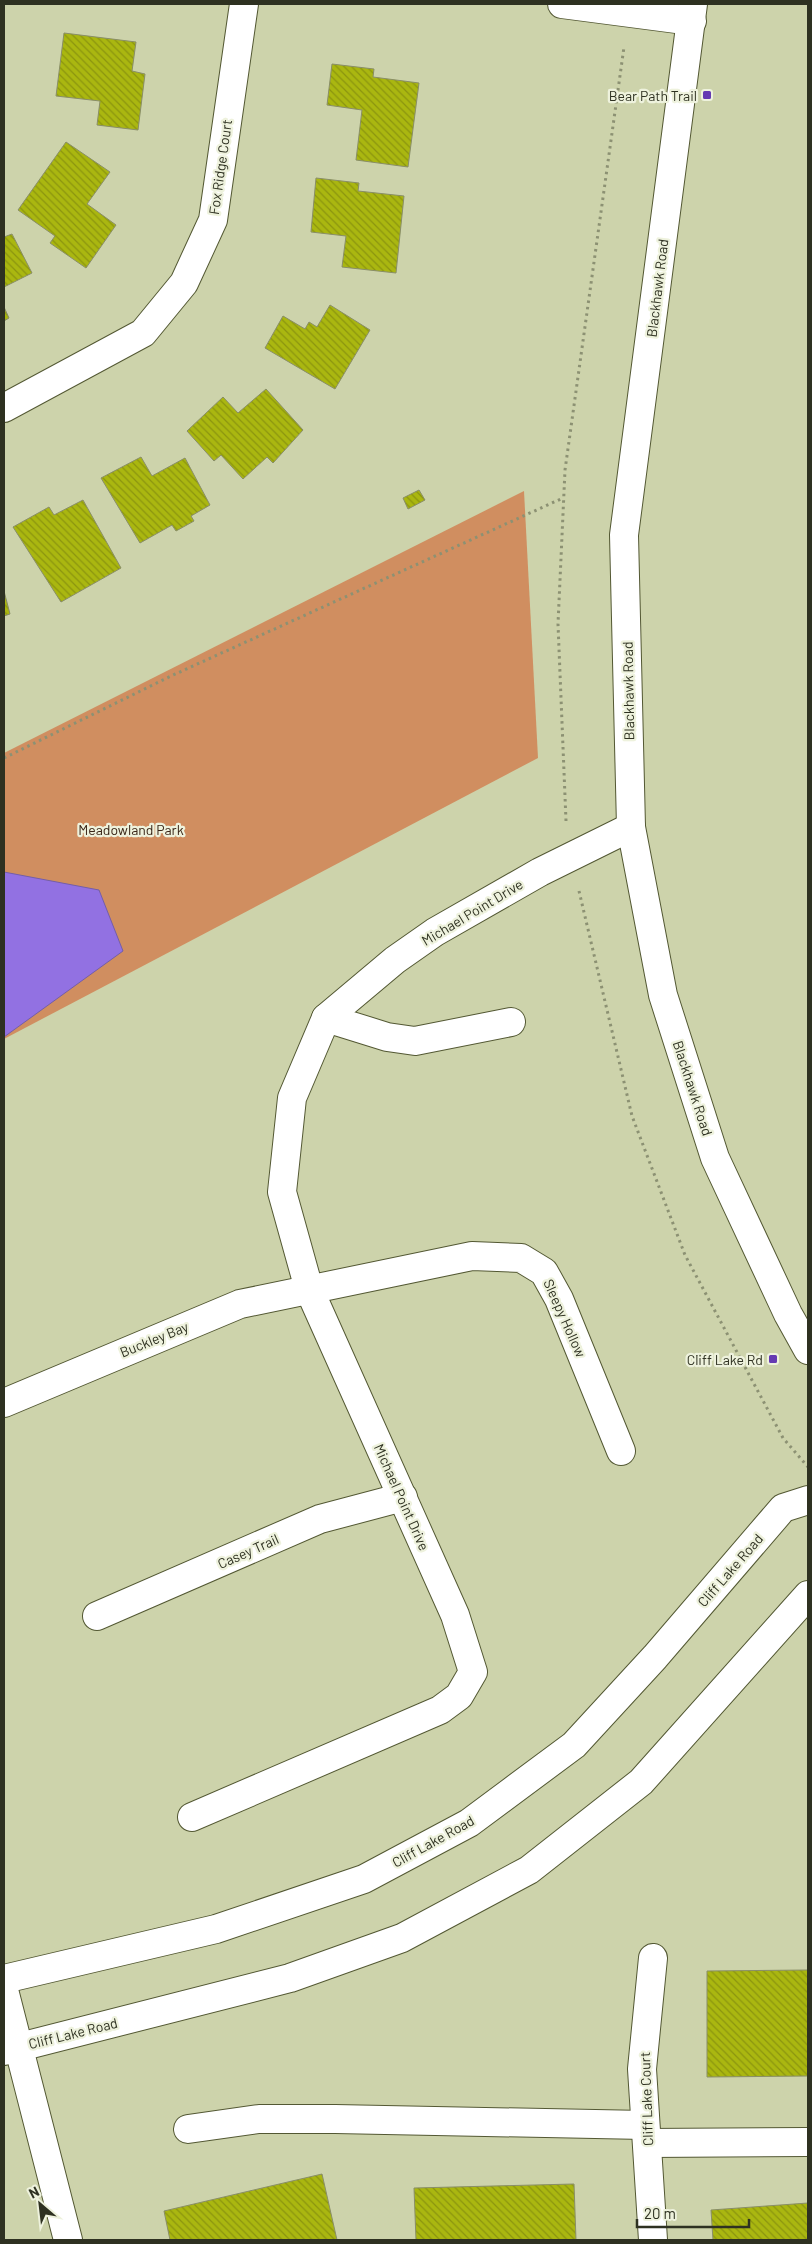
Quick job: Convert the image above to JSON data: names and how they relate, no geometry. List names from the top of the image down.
{
  "streets": {
    "street": [
      "Fox Ridge Court",
      "Blackhawk Road",
      "Michael Point Drive",
      "Sleepy Hollow",
      "Buckley Bay",
      "Casey Trail",
      "Cliff Lake Road",
      "Cliff Lake Court"
    ]
  },
  "crossings": [
    ["Blackhawk Road", "Michael Point Drive"],
    ["Michael Point Drive", "Sleepy Hollow"],
    ["Michael Point Drive", "Buckley Bay"],
    ["Michael Point Drive", "Casey Trail"],
    ["Sleepy Hollow", "Buckley Bay"]
  ],
  "parks": ["Meadowland Park"],
  "places": {
    "transit": ["Bear Path Trail", "Cliff Lake Rd"]
  },
  "scale_bar": "20 m",
  "north": "top left"
}
